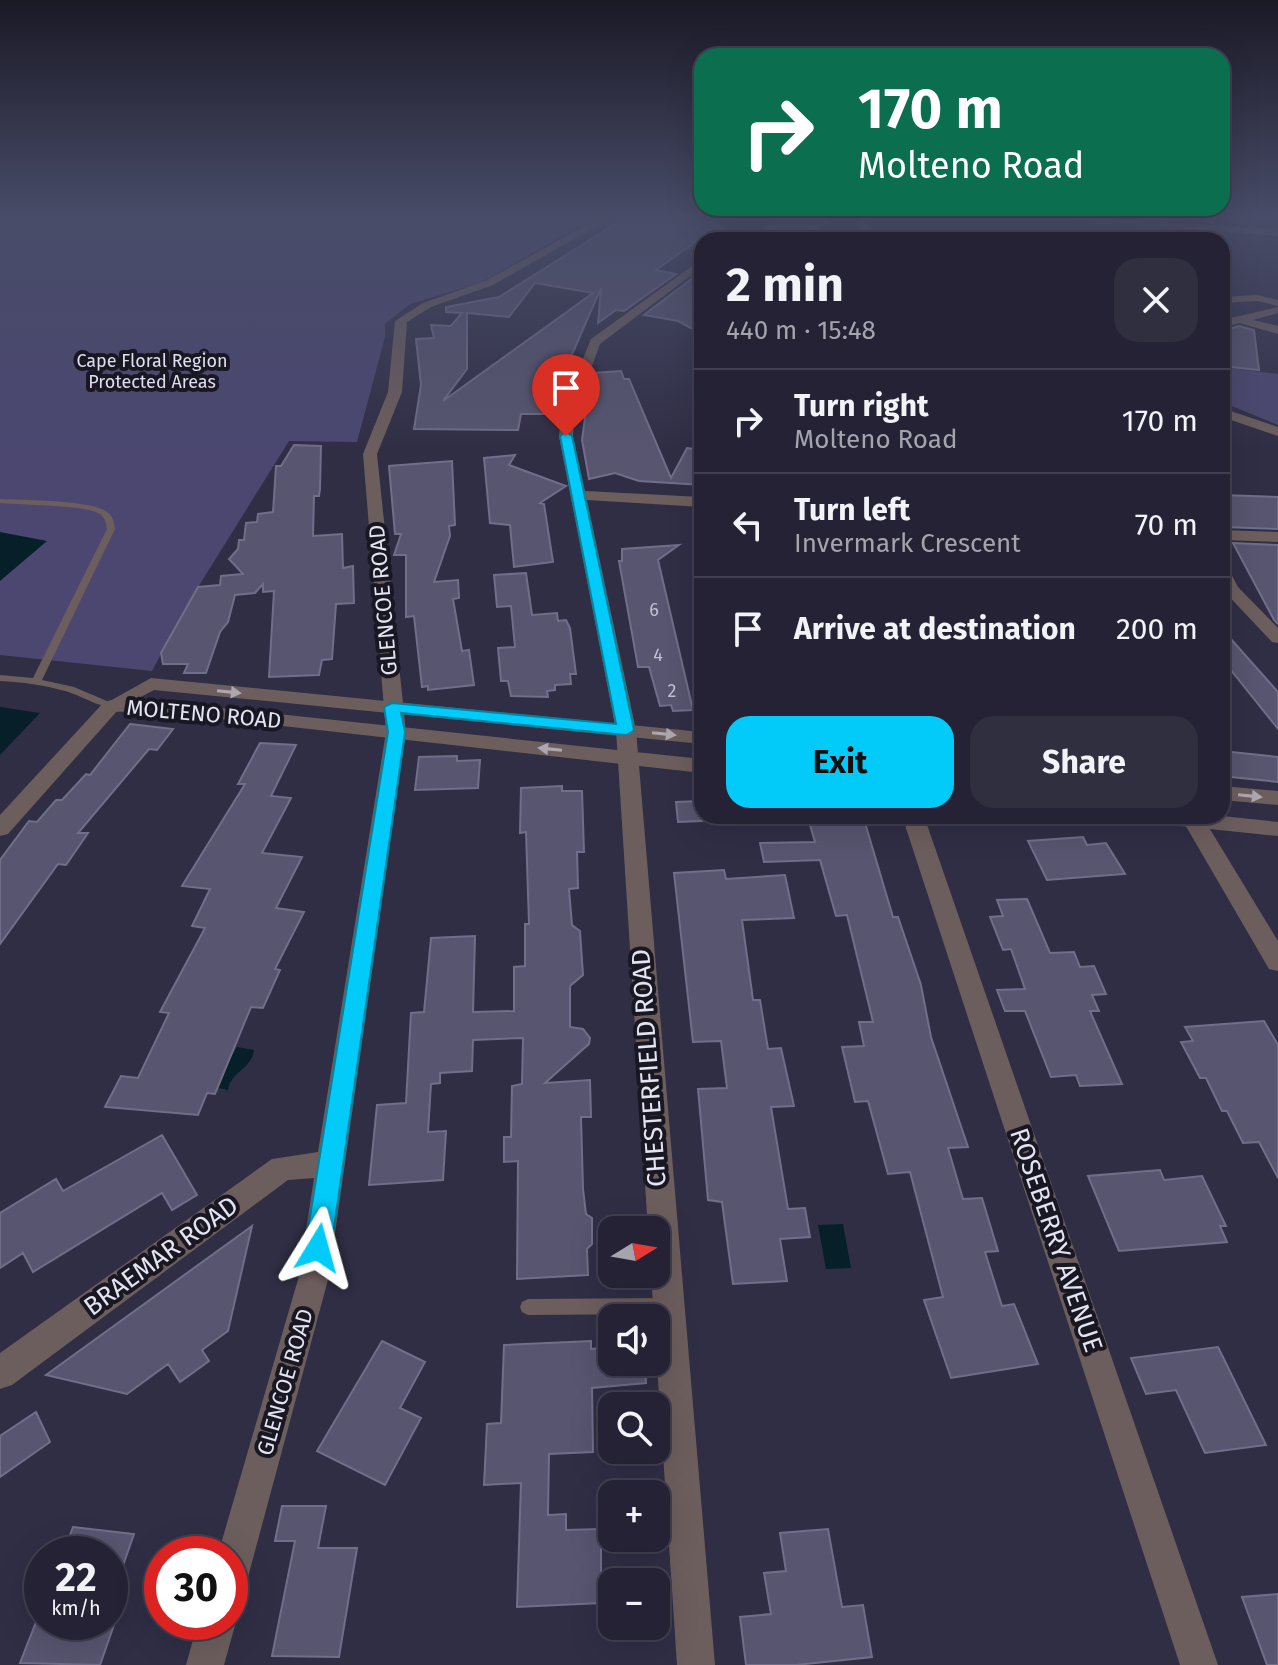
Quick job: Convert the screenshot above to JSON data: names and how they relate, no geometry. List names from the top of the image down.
{
  "streets": {
    "street": [
      "GLENCOE ROAD",
      "MOLTENO ROAD",
      "CHESTERFIELD ROAD",
      "ROSEBERRY AVENUE",
      "BRAEMAR ROAD"
    ]
  },
  "crossings": [
    ["GLENCOE ROAD", "MOLTENO ROAD"],
    ["GLENCOE ROAD", "BRAEMAR ROAD"],
    ["MOLTENO ROAD", "CHESTERFIELD ROAD"]
  ],
  "parks": ["Cape Floral Region Protected Areas"],
  "house_numbers": ["6", "4", "2"],
  "north": "right",
  "page": {
    "turn": ["170 m", "Molteno Road"],
    "heading": ["2 min", "440 m · 15:48"],
    "list": [
      {
        "name": "Turn right",
        "note": "Molteno Road",
        "value": "170 m"
      },
      {
        "name": "Turn left",
        "note": "Invermark Crescent",
        "value": "70 m"
      },
      {
        "name": "Arrive at destination",
        "value": "200 m"
      }
    ],
    "buttons": ["Exit", "Share"],
    "map_buttons": ["+", "−"],
    "speed": "22 km/h",
    "limit": "30"
  }
}
